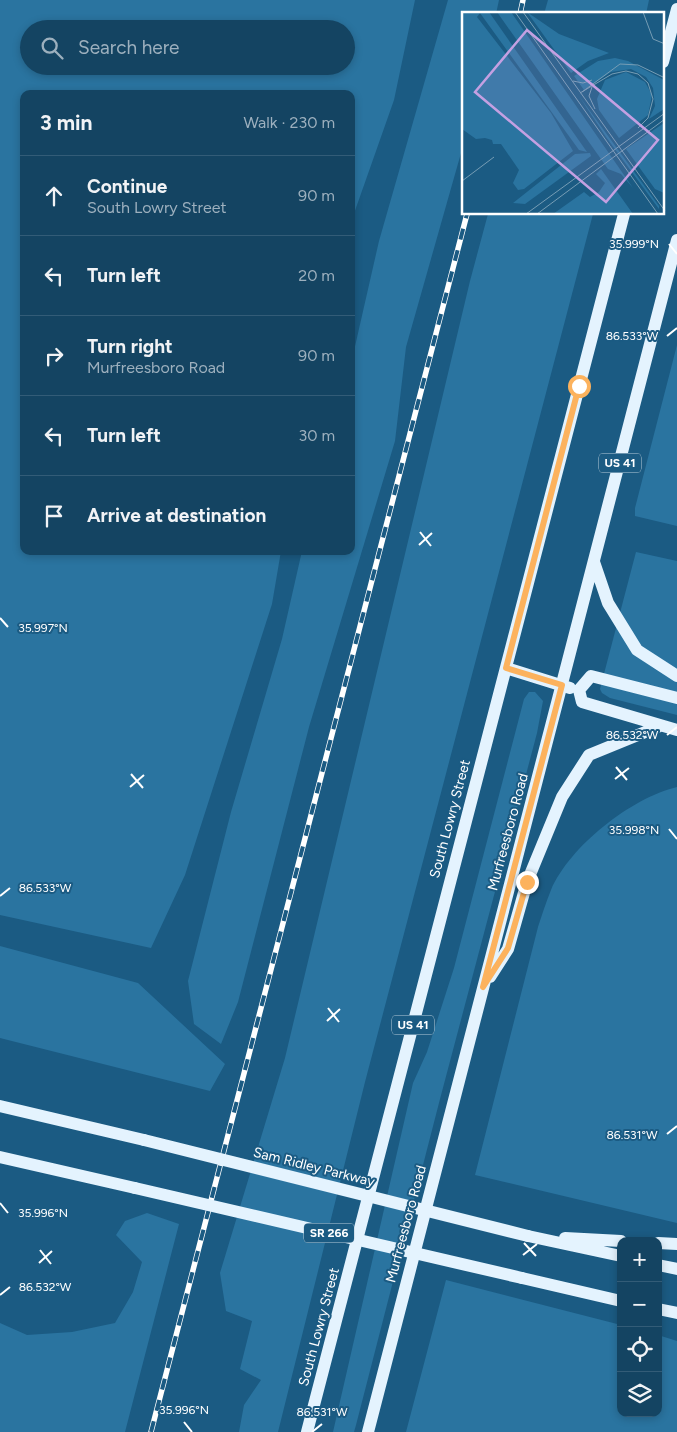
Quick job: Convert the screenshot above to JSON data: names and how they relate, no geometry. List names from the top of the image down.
{
  "streets": {
    "main road": [
      "US 41",
      "South Lowry Street",
      "Murfreesboro Road",
      "Sam Ridley Parkway",
      "SR 266"
    ]
  },
  "page": {
    "search": "Search here",
    "heading": ["3 min", "Walk · 230 m"],
    "list": [
      ["Continue", "South Lowry Street", "90 m"],
      ["Turn left", "20 m"],
      ["Turn right", "Murfreesboro Road", "90 m"],
      ["Turn left", "30 m"],
      "Arrive at destination"
    ],
    "map_buttons": ["+", "−"]
  },
  "coordinates": [
    "35.999°N",
    "86.533°W",
    "35.997°N",
    "86.532°W",
    "35.998°N",
    "86.531°W",
    "35.996°N"
  ]
}
